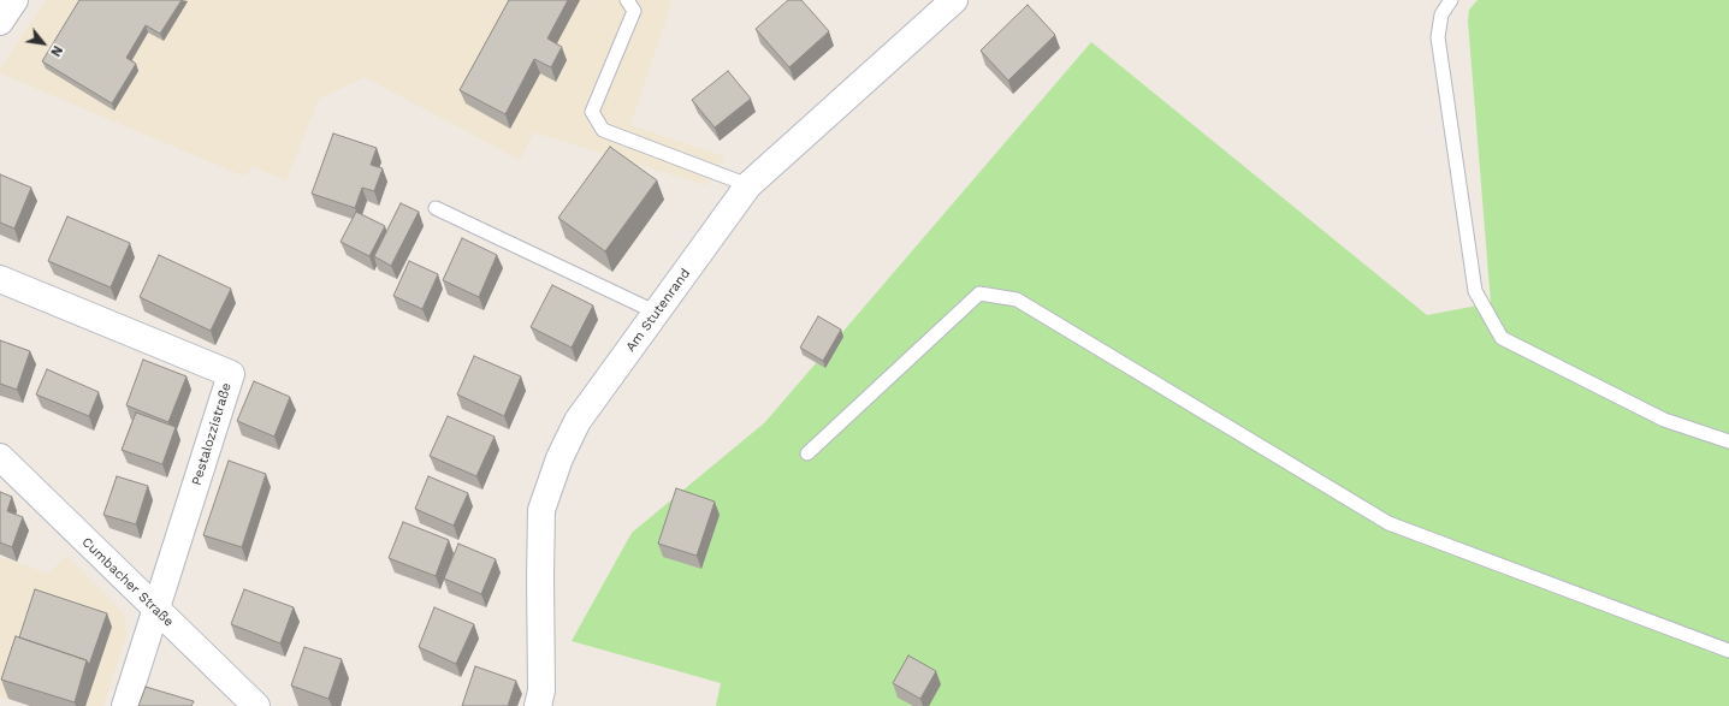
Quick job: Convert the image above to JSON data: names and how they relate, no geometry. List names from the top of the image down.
{
  "streets": {
    "street": ["Am Stutenrand", "Pestalozzistraße", "Cumbacher Straße"]
  },
  "crossings": [
    ["Pestalozzistraße", "Cumbacher Straße"]
  ],
  "north": "bottom right"
}
